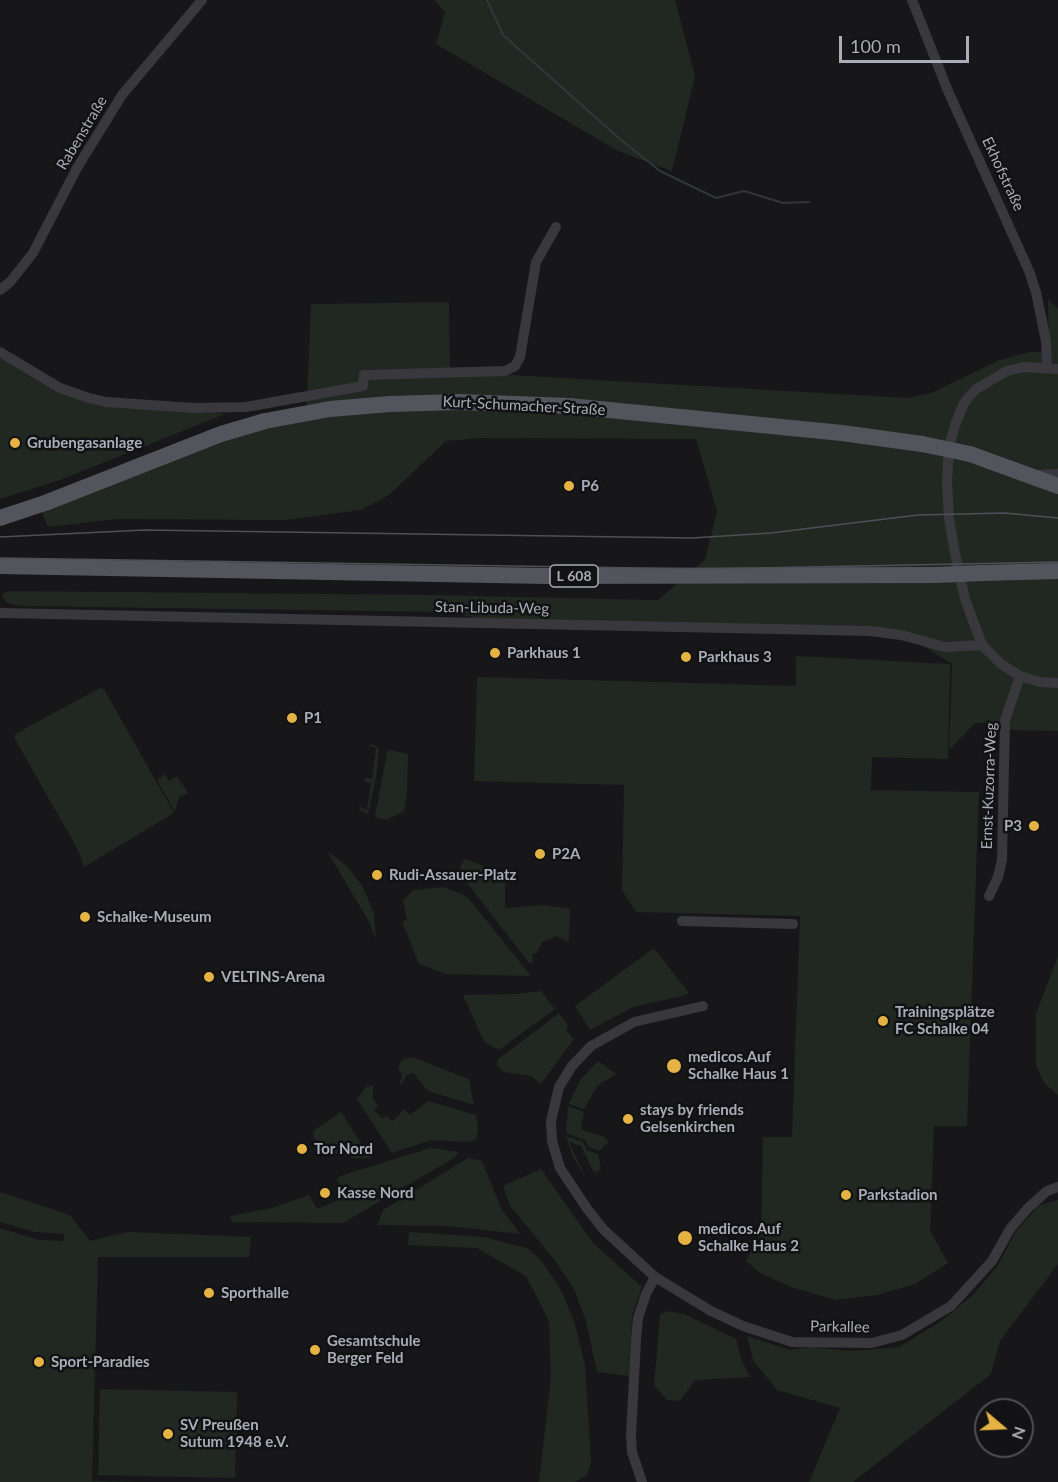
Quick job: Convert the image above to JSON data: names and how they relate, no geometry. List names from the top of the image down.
{
  "streets": {
    "main road": ["Kurt-Schumacher-Straße", "L 608"],
    "street": [
      "Rabenstraße",
      "Ekhofstraße",
      "Stan-Libuda-Weg",
      "Ernst-Kuzorra-Weg",
      "Parkallee"
    ]
  },
  "places": [
    "Grubengasanlage",
    "P6",
    "Parkhaus 1",
    "Parkhaus 3",
    "P1",
    "P3",
    "P2A",
    "Rudi-Assauer-Platz",
    "Schalke-Museum",
    "VELTINS-Arena",
    "Trainingsplätze FC Schalke 04",
    "medicos.Auf Schalke Haus 1",
    "stays by friends Gelsenkirchen",
    "Tor Nord",
    "Kasse Nord",
    "Parkstadion",
    "medicos.Auf Schalke Haus 2",
    "Sporthalle",
    "Gesamtschule Berger Feld",
    "Sport-Paradies",
    "SV Preußen Sutum 1948 e.V."
  ],
  "scale_bar": "100 m",
  "north": "right"
}
